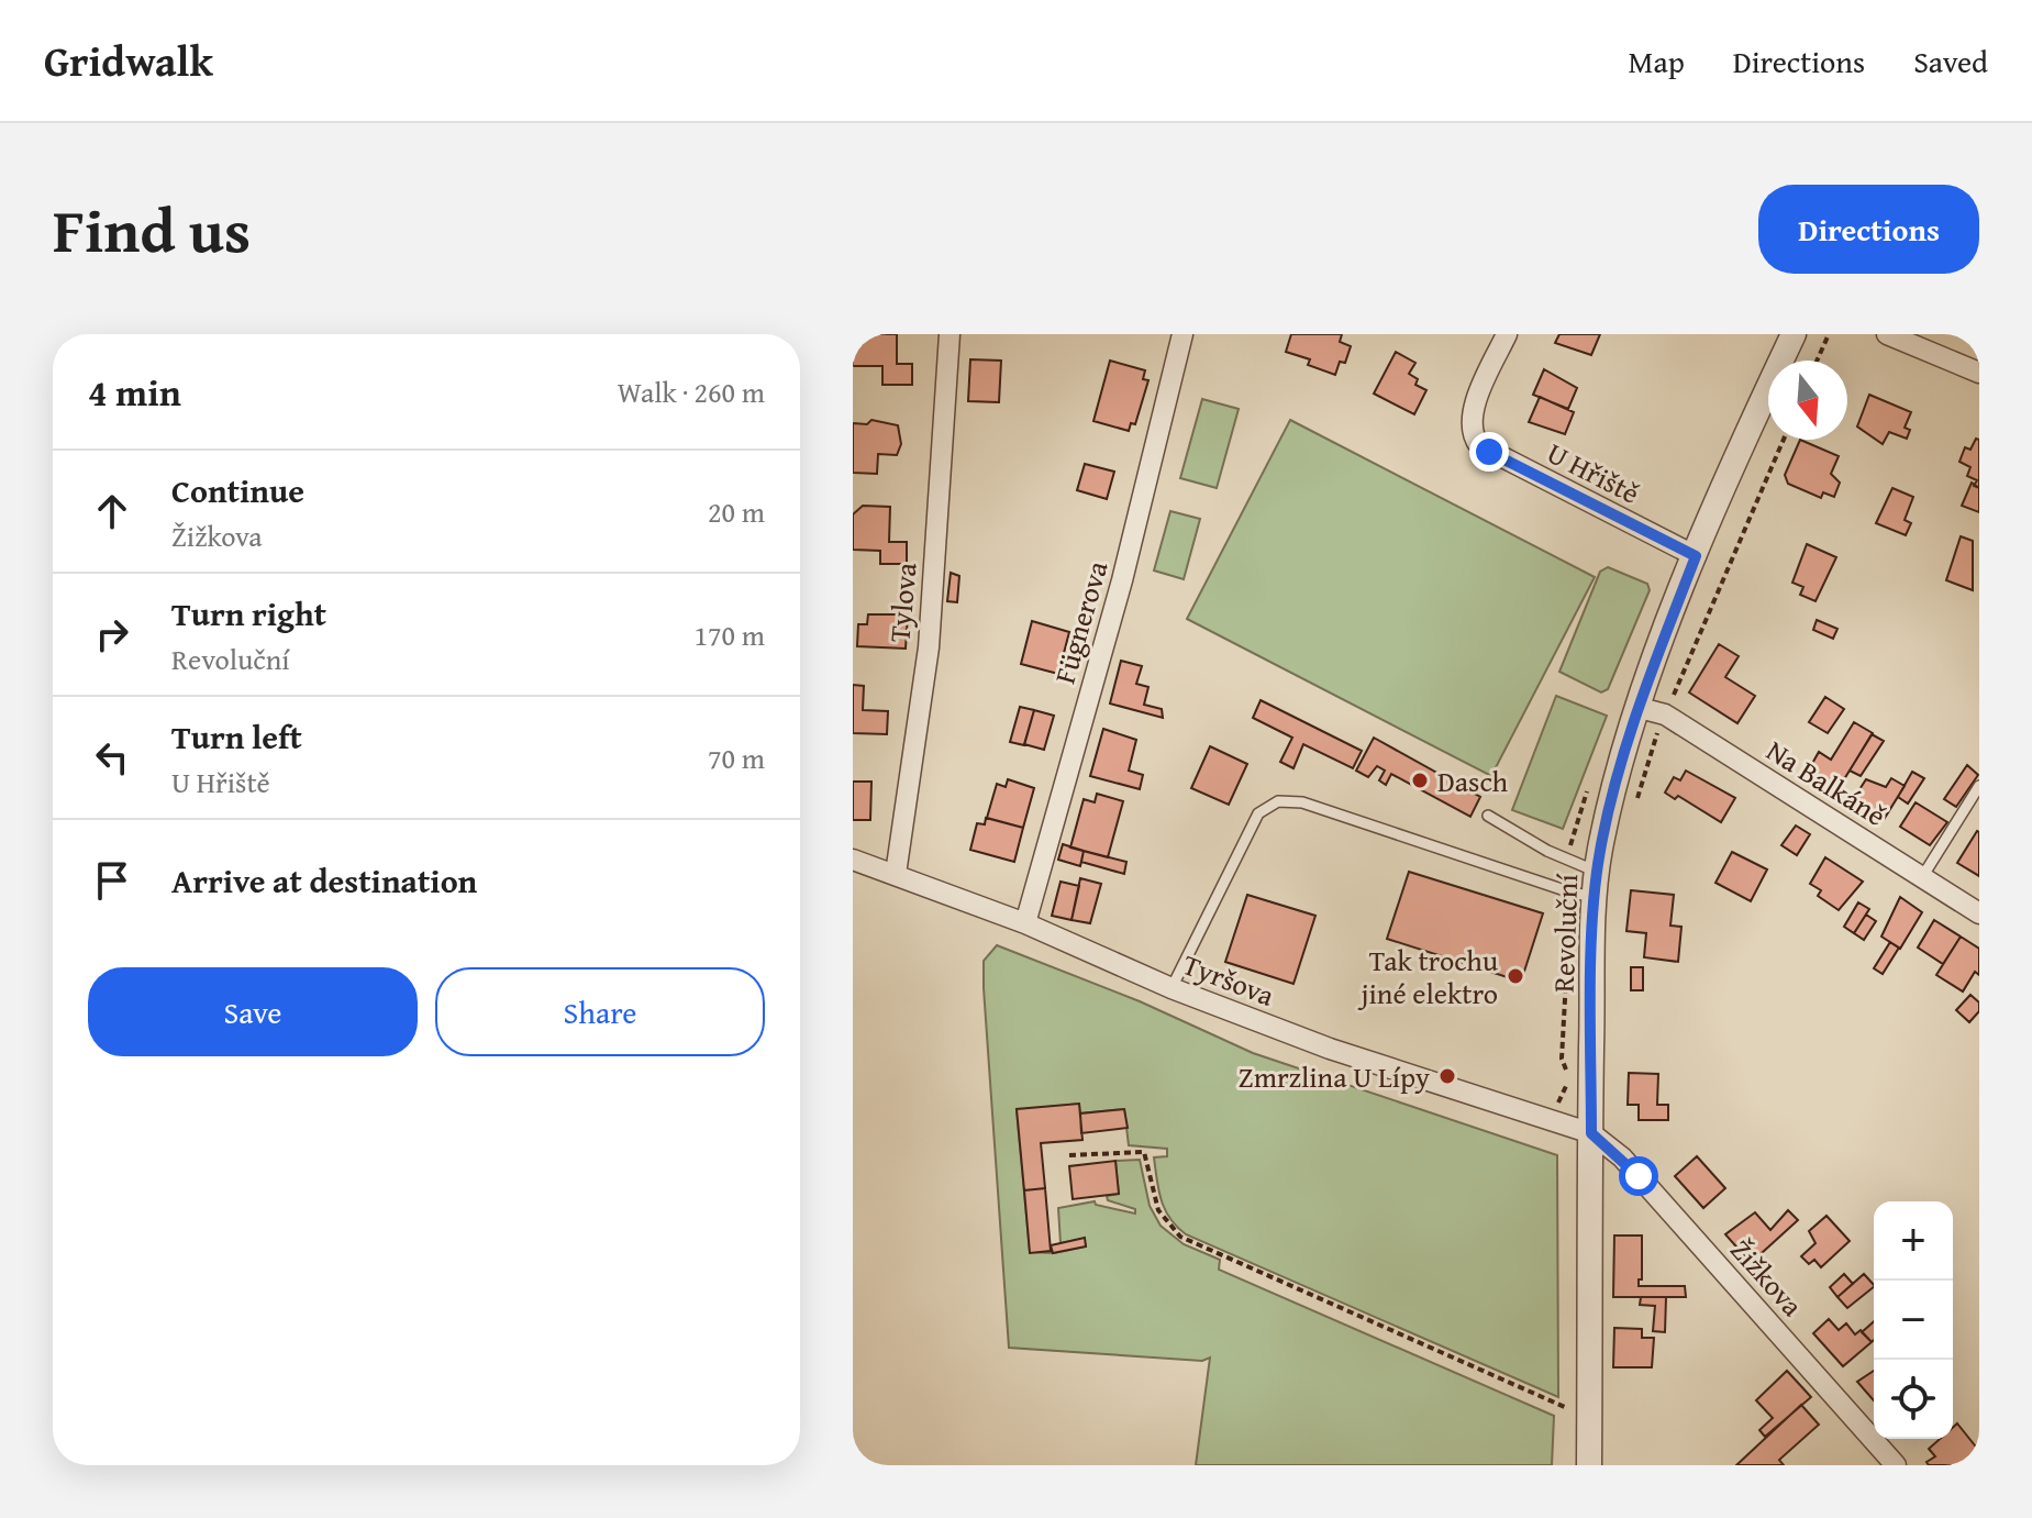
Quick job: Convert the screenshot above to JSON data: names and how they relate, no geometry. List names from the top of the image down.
{
  "streets": {
    "street": [
      "U Hřiště",
      "Tylova",
      "Fügnerova",
      "Na Balkáně",
      "Revoluční",
      "Tyršova",
      "Žižkova"
    ]
  },
  "crossings": [
    ["U Hřiště", "Revoluční"],
    ["Tylova", "Tyršova"],
    ["Fügnerova", "Tyršova"],
    ["Na Balkáně", "Revoluční"],
    ["Revoluční", "Tyršova"],
    ["Revoluční", "Žižkova"],
    ["Tyršova", "Žižkova"]
  ],
  "places": ["Dasch", "Tak trochu jiné elektro", "Zmrzlina U Lípy"],
  "north": "bottom",
  "page": {
    "header": "Gridwalk",
    "nav": ["Map", "Directions", "Saved"],
    "title": "Find us",
    "buttons": [
      "Directions",
      ["Save", "Share"]
    ],
    "heading": ["4 min", "Walk · 260 m"],
    "list": [
      ["Continue", "Žižkova", "20 m"],
      ["Turn right", "Revoluční", "170 m"],
      ["Turn left", "U Hřiště", "70 m"],
      "Arrive at destination"
    ],
    "map_buttons": ["+", "−"]
  }
}
